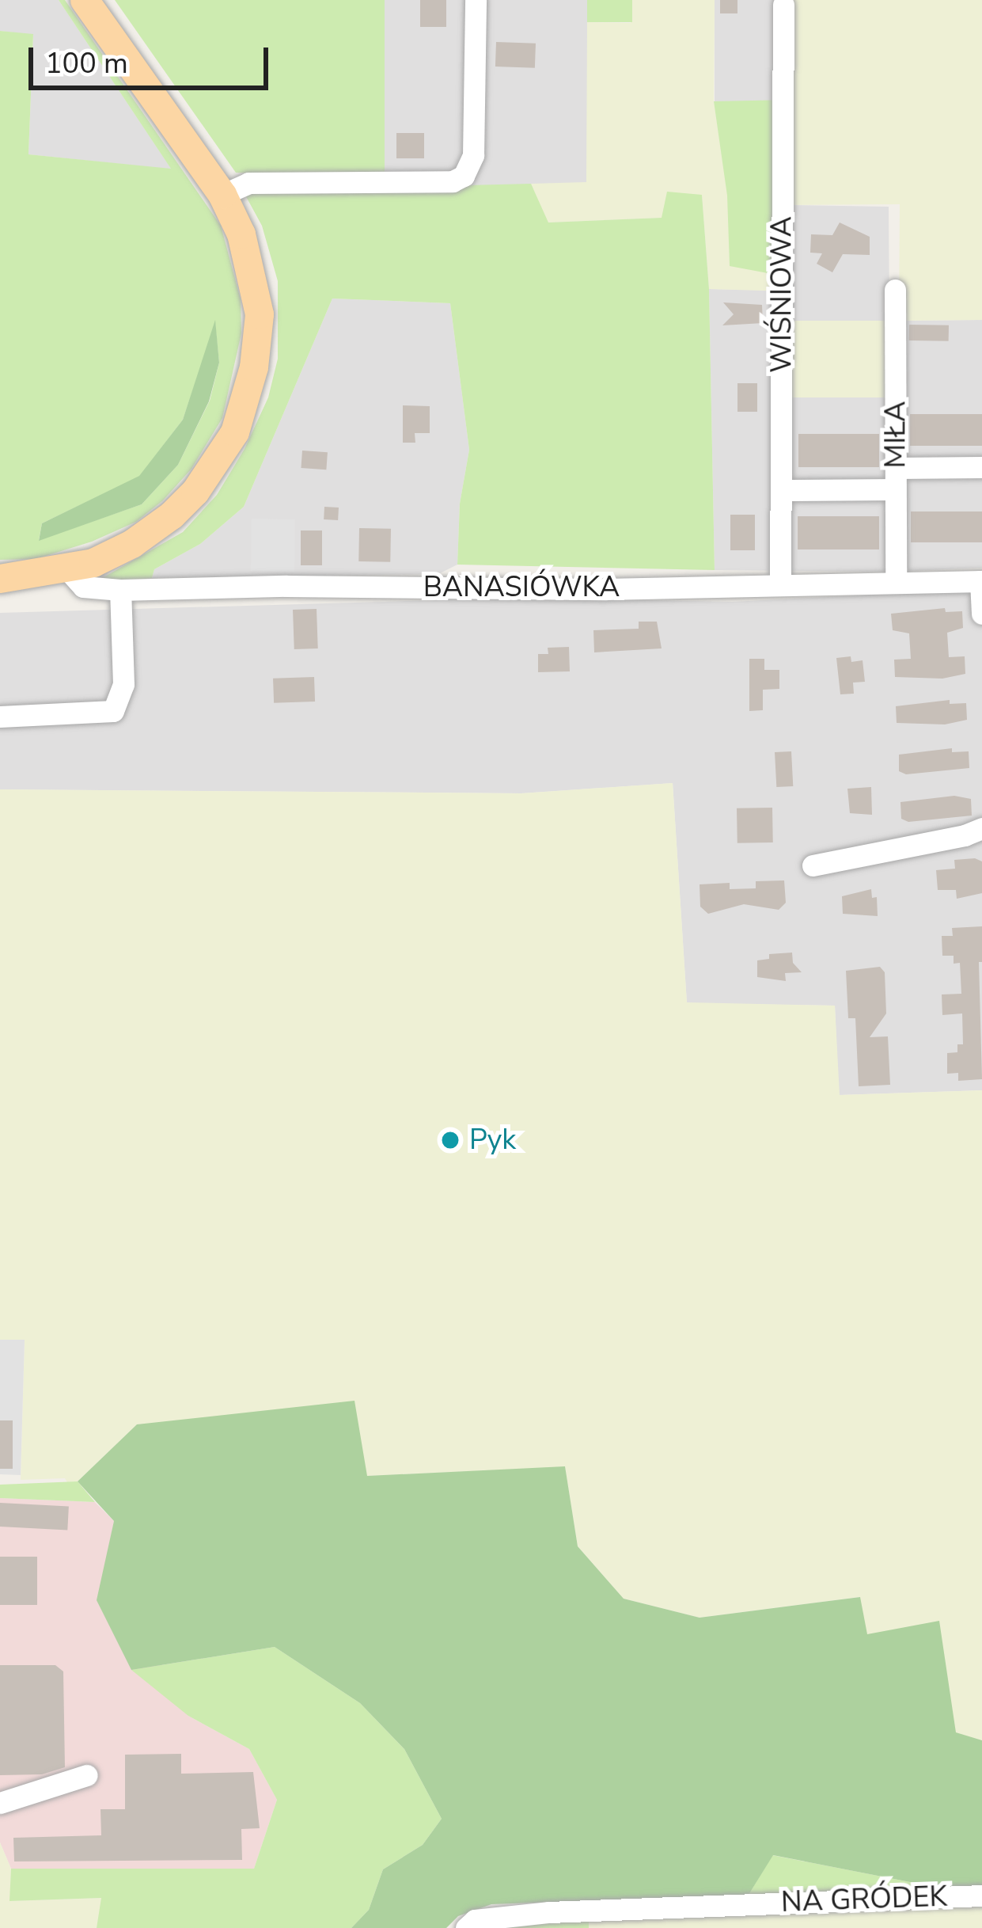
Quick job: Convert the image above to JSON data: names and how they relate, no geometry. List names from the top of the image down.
{
  "streets": {
    "street": [
      "WIŚNIOWA",
      "MIŁA",
      "BANASIÓWKA",
      "NA GRÓDEK"
    ]
  },
  "crossings": [
    ["WIŚNIOWA", "BANASIÓWKA"],
    ["MIŁA", "BANASIÓWKA"]
  ],
  "places": ["Pyk"],
  "scale_bar": "100 m"
}
